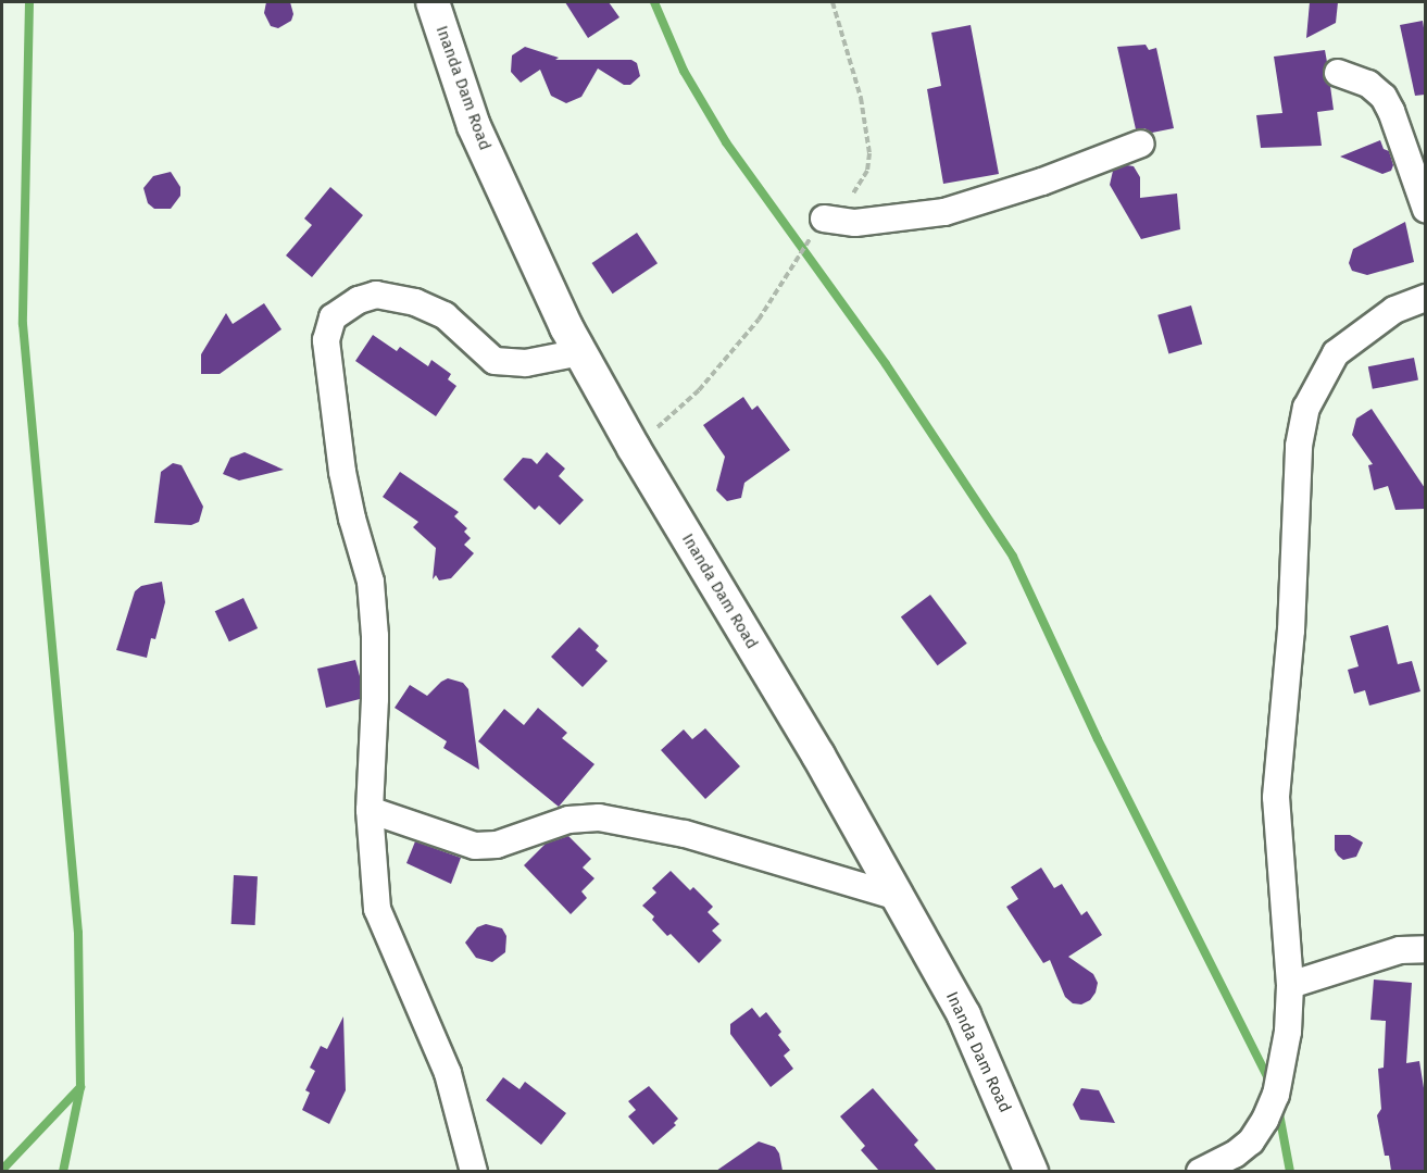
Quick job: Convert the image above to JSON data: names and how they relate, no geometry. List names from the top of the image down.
{
  "streets": {
    "street": ["Inanda Dam Road"]
  }
}
